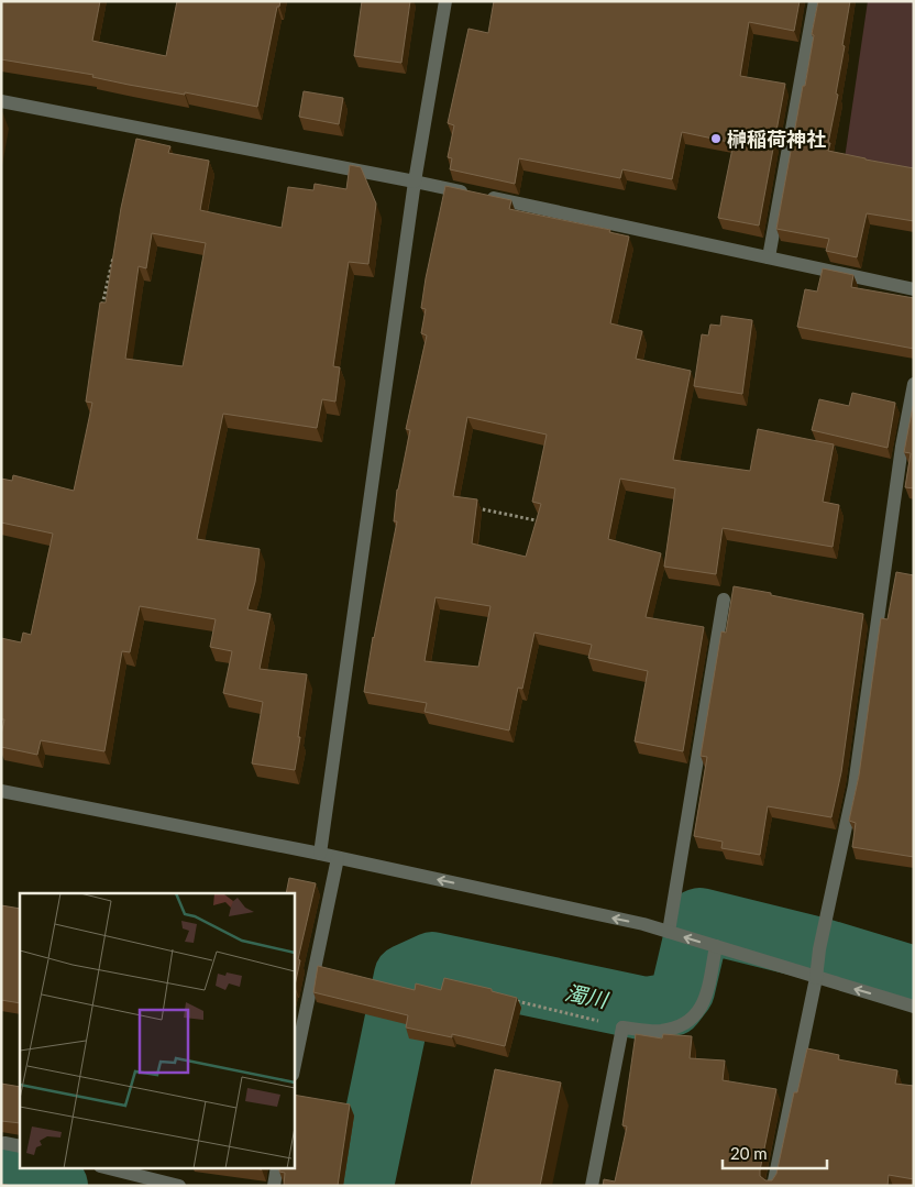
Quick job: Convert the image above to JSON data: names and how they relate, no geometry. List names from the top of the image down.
{
  "water": ["濁川"],
  "places": ["榊稲荷神社"],
  "scale_bar": "20 m"
}
